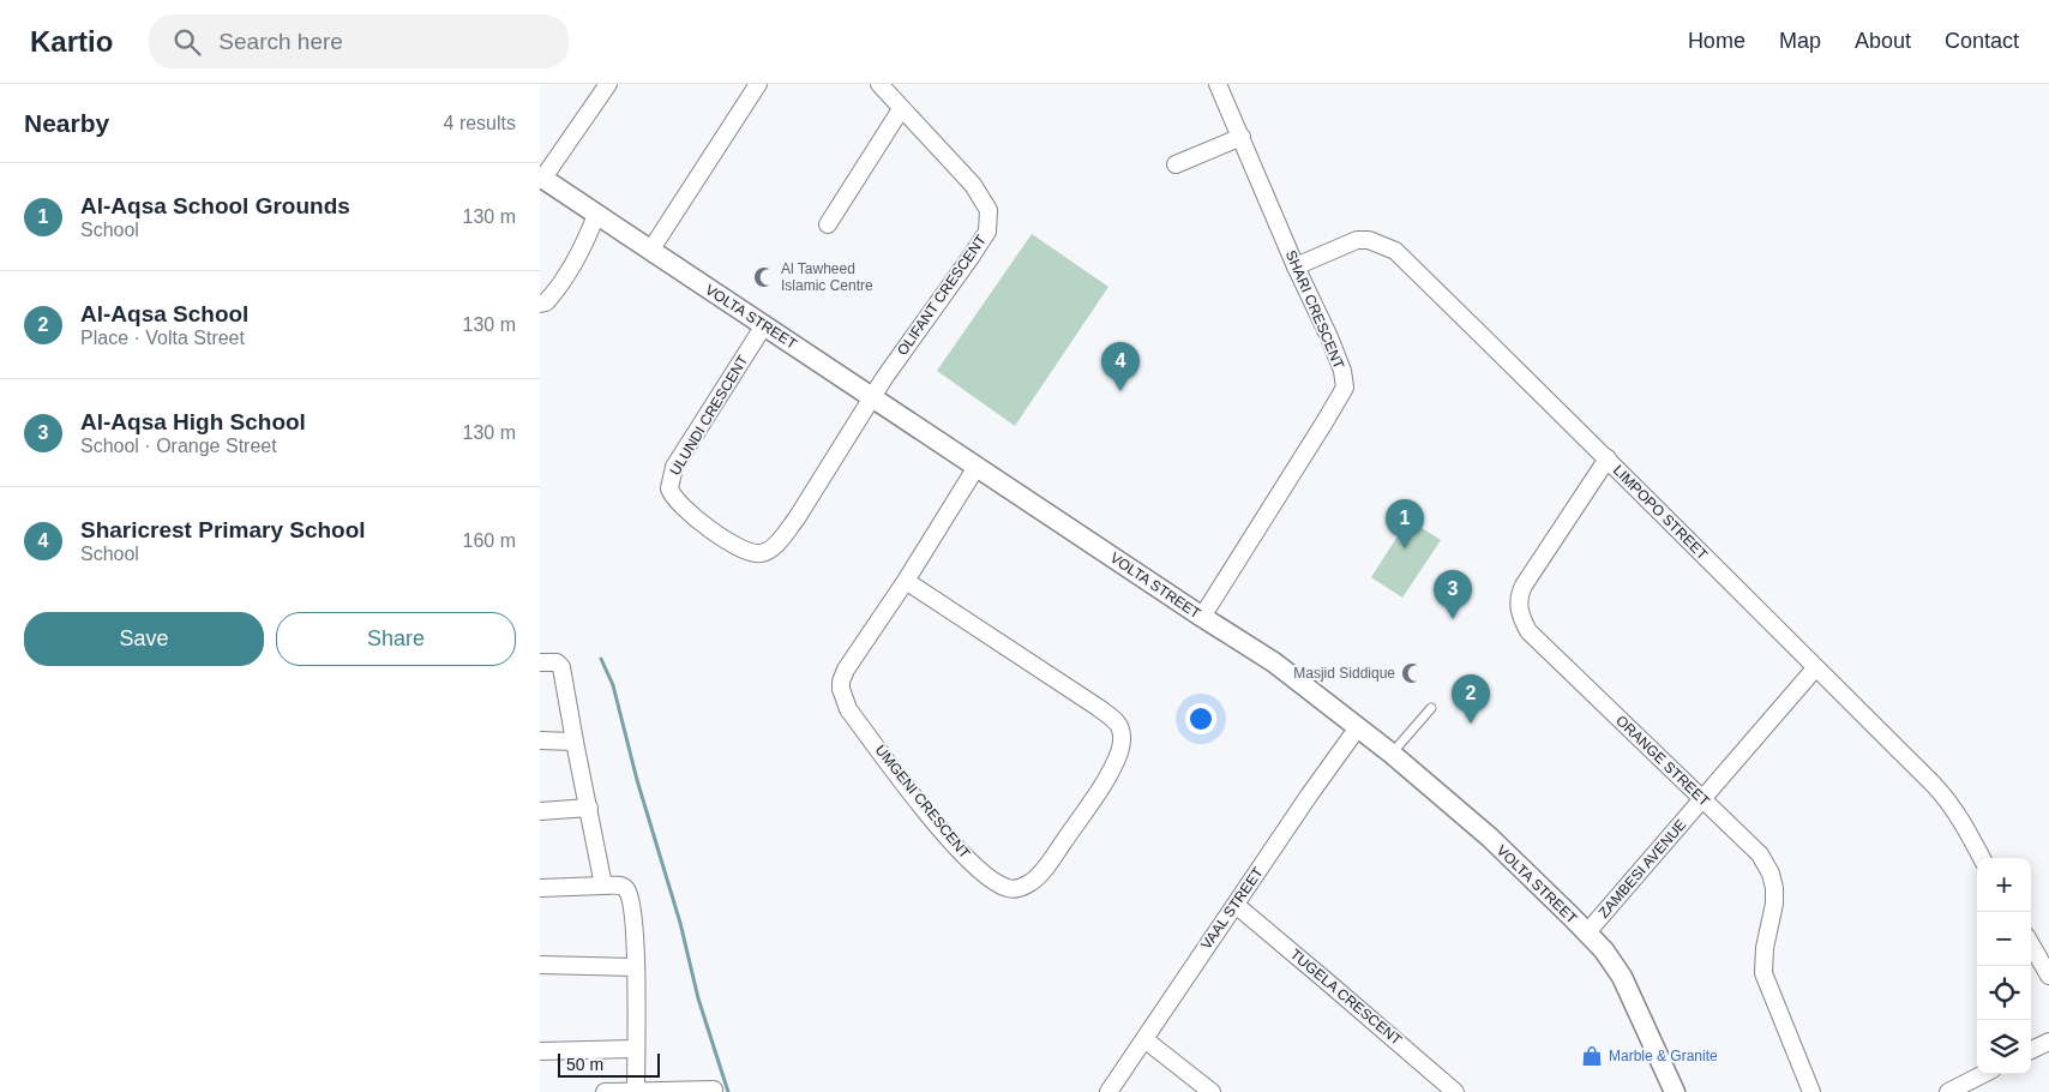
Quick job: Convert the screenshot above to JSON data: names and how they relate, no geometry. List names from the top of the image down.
{
  "streets": {
    "street": [
      "OLIFANT CRESCENT",
      "SHARI CRESCENT",
      "VOLTA STREET",
      "ULUNDI CRESCENT",
      "LIMPOPO STREET",
      "ORANGE STREET",
      "UMGENI CRESCENT",
      "ZAMBESI AVENUE",
      "VAAL STREET",
      "TUGELA CRESCENT"
    ]
  },
  "crossings": [
    ["OLIFANT CRESCENT", "VOLTA STREET"],
    ["OLIFANT CRESCENT", "ULUNDI CRESCENT"],
    ["SHARI CRESCENT", "VOLTA STREET"],
    ["SHARI CRESCENT", "LIMPOPO STREET"],
    ["VOLTA STREET", "ULUNDI CRESCENT"],
    ["VOLTA STREET", "UMGENI CRESCENT"],
    ["VOLTA STREET", "ZAMBESI AVENUE"],
    ["VOLTA STREET", "VAAL STREET"],
    ["LIMPOPO STREET", "ORANGE STREET"],
    ["LIMPOPO STREET", "ZAMBESI AVENUE"],
    ["ORANGE STREET", "ZAMBESI AVENUE"],
    ["VAAL STREET", "TUGELA CRESCENT"]
  ],
  "places": {
    "mosque": ["Al Tawheed Islamic Centre", "Masjid Siddique"],
    "shop": ["Marble & Granite"]
  },
  "scale_bar": "50 m",
  "page": {
    "header": "Kartio",
    "search": "Search here",
    "nav": [
      "Home",
      "Map",
      "About",
      "Contact"
    ],
    "heading": ["Nearby", "4 results"],
    "list": [
      {
        "mark": "1",
        "name": "Al-Aqsa School Grounds",
        "note": "School",
        "value": "130 m"
      },
      {
        "mark": "2",
        "name": "Al-Aqsa School",
        "note": "Place · Volta Street",
        "value": "130 m"
      },
      {
        "mark": "3",
        "name": "Al-Aqsa High School",
        "note": "School · Orange Street",
        "value": "130 m"
      },
      {
        "mark": "4",
        "name": "Sharicrest Primary School",
        "note": "School",
        "value": "160 m"
      }
    ],
    "pins": [
      "4",
      "1",
      "3",
      "2"
    ],
    "buttons": ["Save", "Share"],
    "map_buttons": ["+", "−"],
    "scale": "50 m"
  }
}
